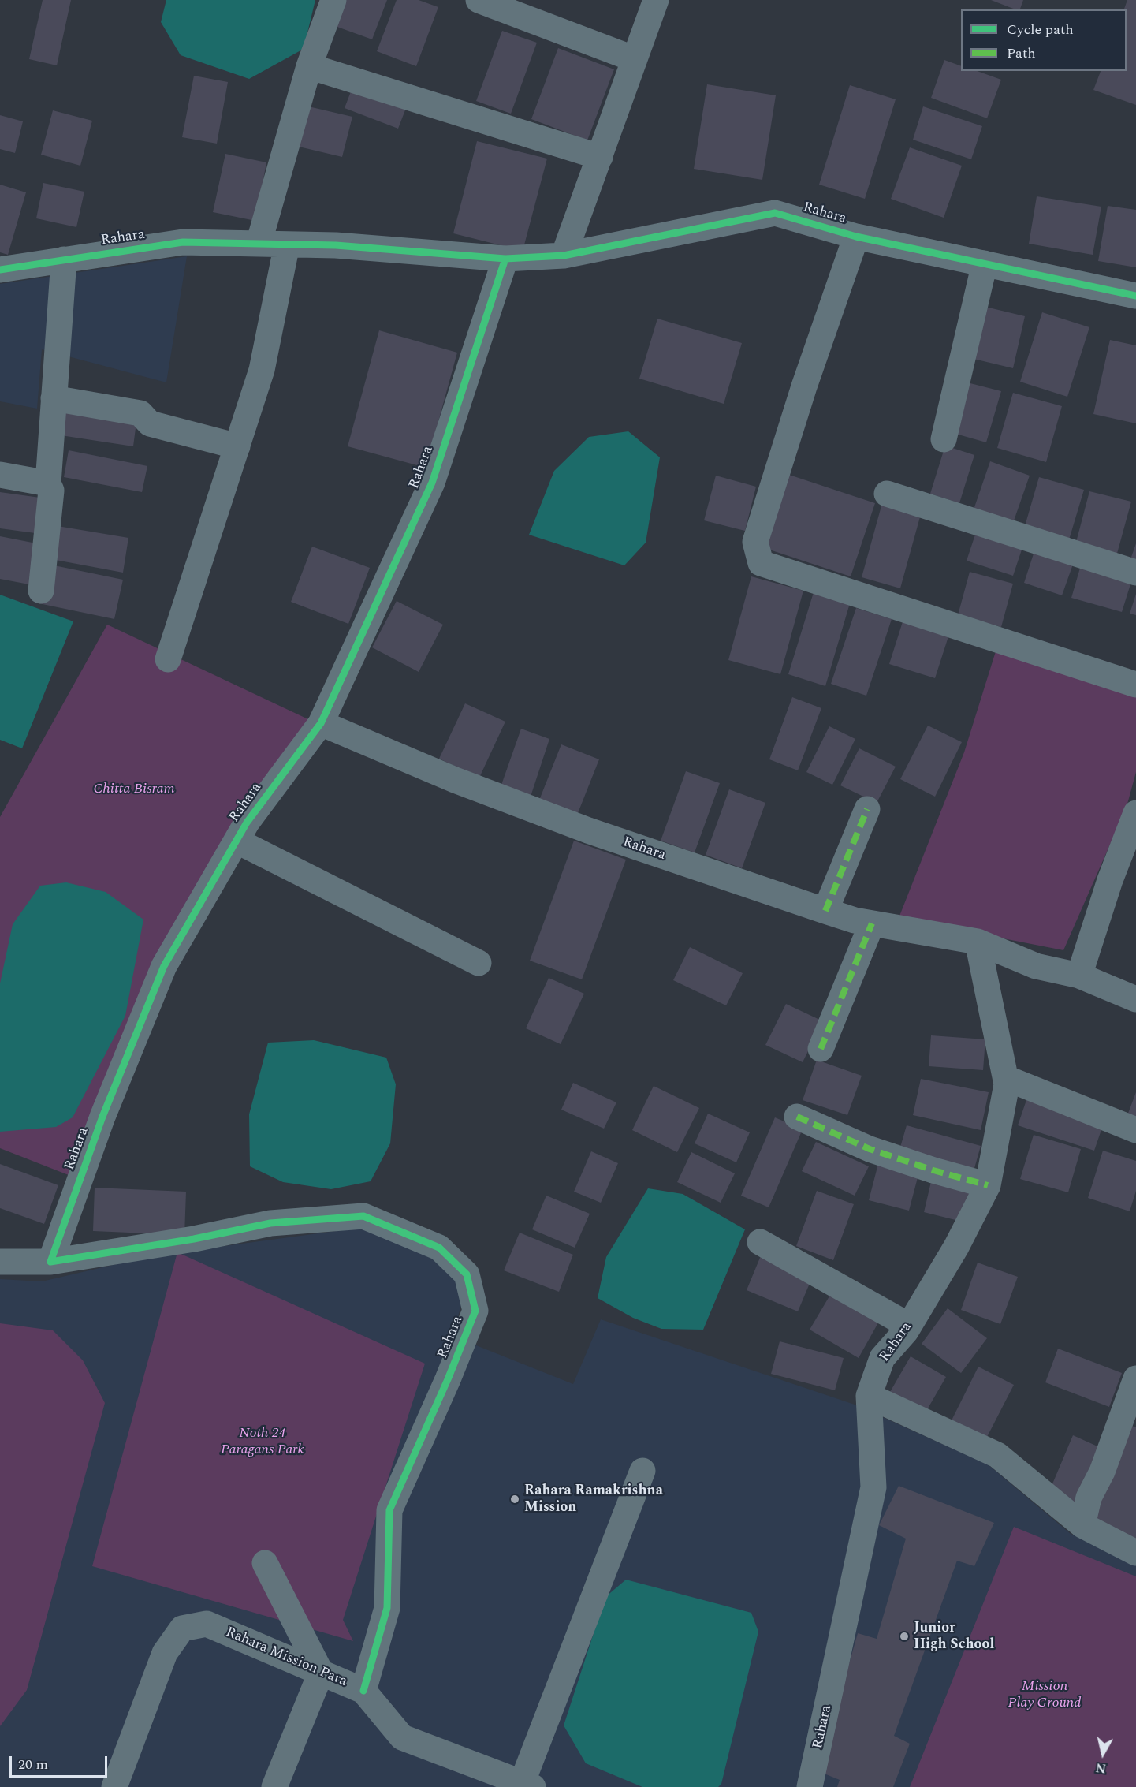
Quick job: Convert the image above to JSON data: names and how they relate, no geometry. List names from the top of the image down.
{
  "streets": {
    "street": ["Rahara", "Rahara Mission Para"]
  },
  "crossings": [
    ["Rahara", "Rahara Mission Para"]
  ],
  "parks": ["Chitta Bisram", "Noth 24 Paragans Park", "Mission Play Ground"],
  "places": ["Rahara Ramakrishna Mission", "Junior High School"],
  "legend": ["Cycle path", "Path"],
  "scale_bar": "20 m",
  "north": "bottom"
}
